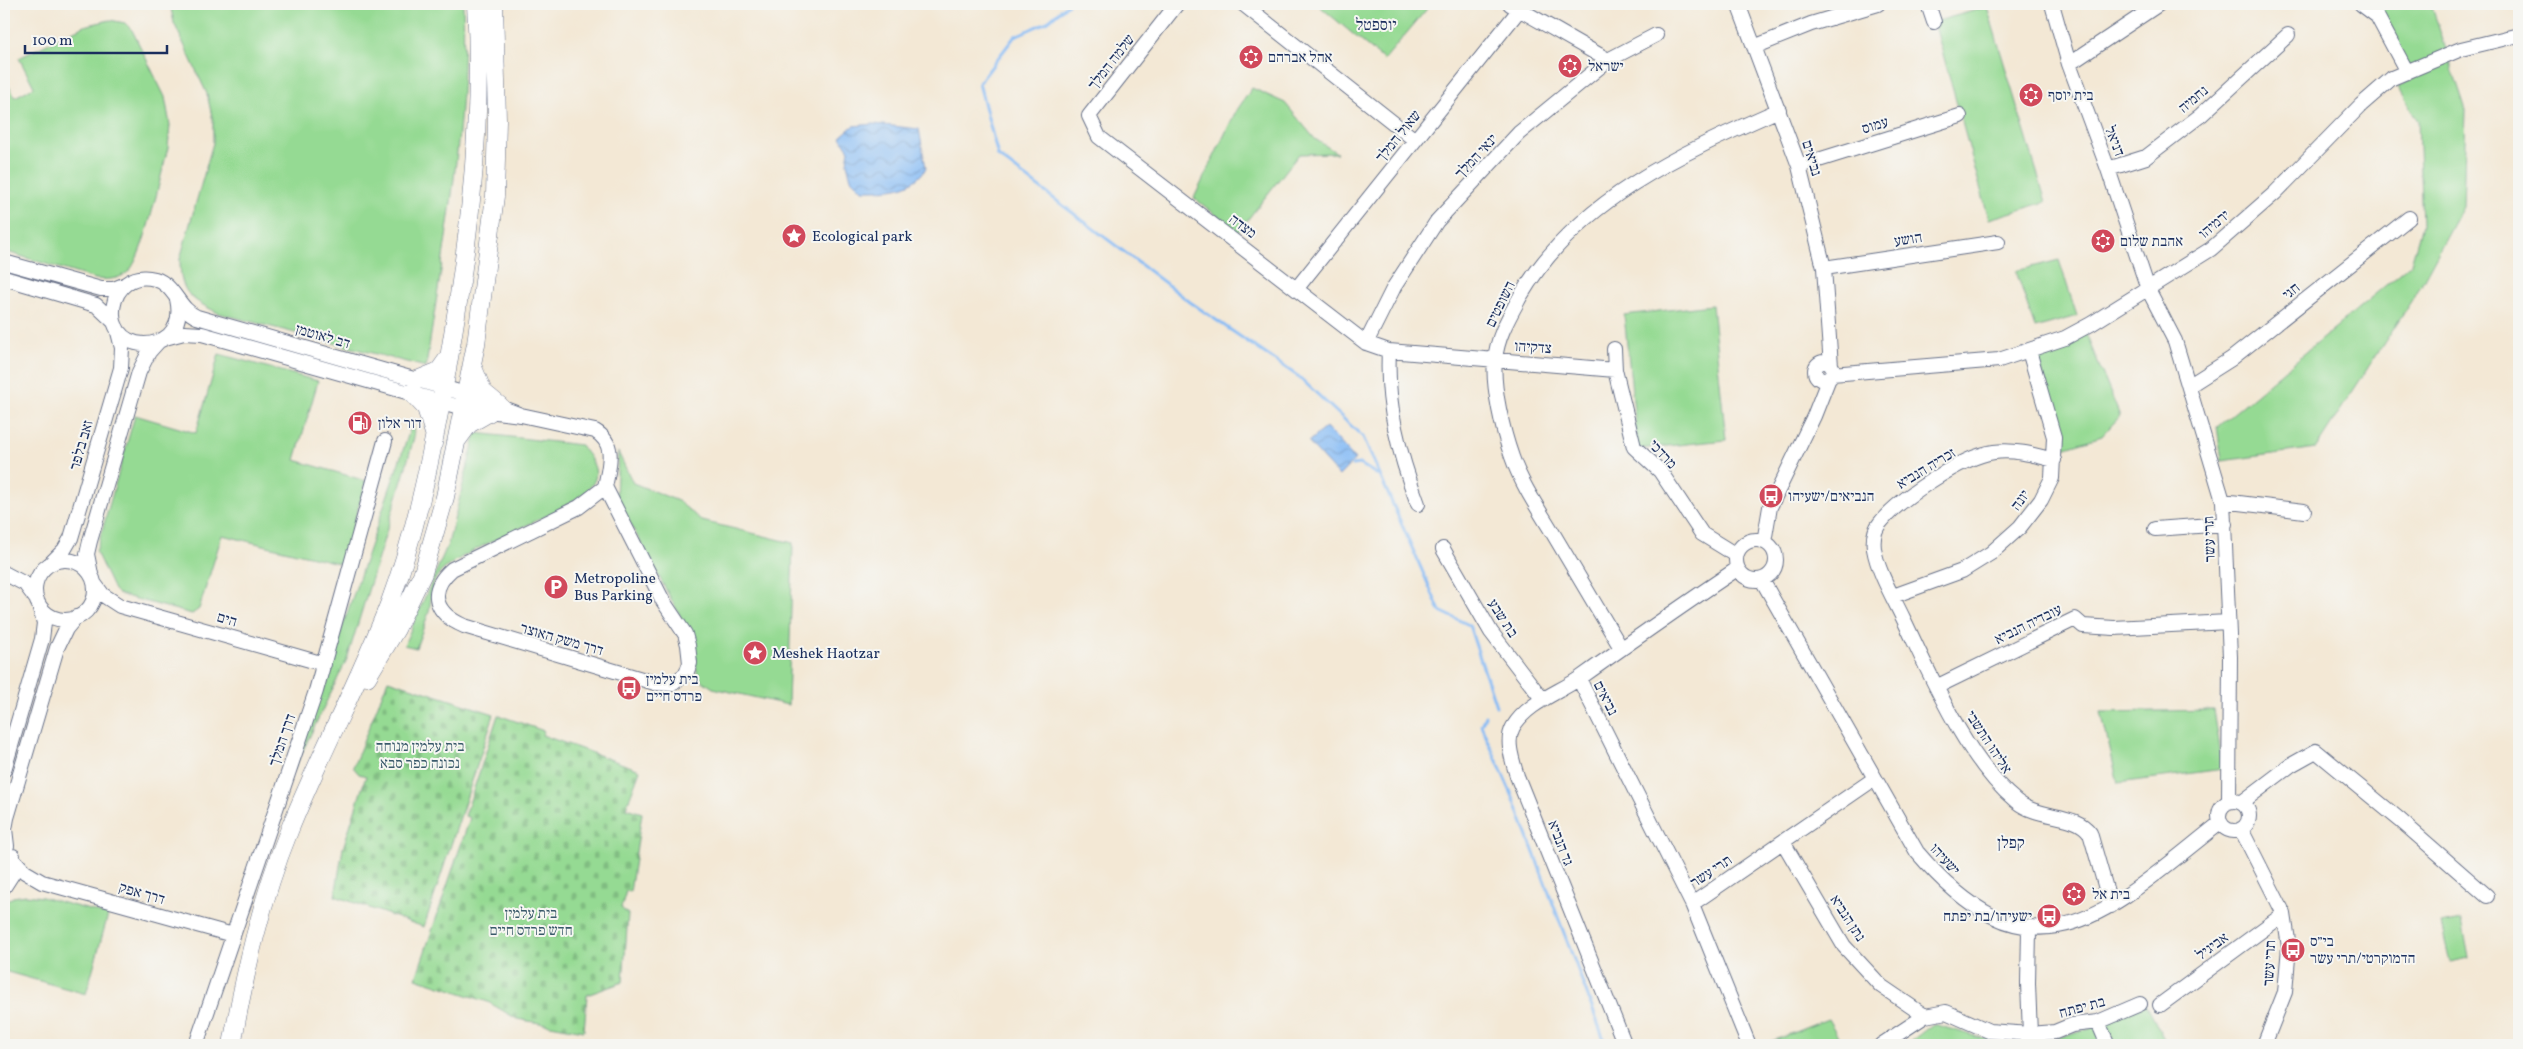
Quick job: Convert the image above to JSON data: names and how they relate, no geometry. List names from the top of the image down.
{
  "streets": {
    "street": [
      "שלמה המלך",
      "נחמיה",
      "עמוס",
      "שאול המלך",
      "דניאל",
      "ינאי המלך",
      "נביאים",
      "ירמיהו",
      "מצדה",
      "הושע",
      "חגי",
      "השופטים",
      "דב לאוטמן",
      "צדקיהו",
      "זאב בלפר",
      "מרדכי",
      "זכריה הנביא",
      "יונה",
      "תרי עשר",
      "בת שבע",
      "הים",
      "עובדיה הנביא",
      "דרך משק האוצר",
      "דרך המלך",
      "אליהו התשבי",
      "גד הנביא",
      "ישעיהו",
      "דרך אפק",
      "נתן הנביא",
      "אביגיל",
      "בת יפתח"
    ]
  },
  "crossings": [
    ["שלמה המלך", "מצדה"],
    ["נחמיה", "דניאל"],
    ["עמוס", "נביאים"],
    ["שאול המלך", "מצדה"],
    ["דניאל", "ירמיהו"],
    ["דניאל", "תרי עשר"],
    ["ינאי המלך", "מצדה"],
    ["נביאים", "ירמיהו"],
    ["נביאים", "הושע"],
    ["נביאים", "השופטים"],
    ["נביאים", "מרדכי"],
    ["נביאים", "תרי עשר"],
    ["נביאים", "גד הנביא"],
    ["נביאים", "ישעיהו"],
    ["ירמיהו", "יונה"],
    ["ירמיהו", "תרי עשר"],
    ["מצדה", "צדקיהו"],
    ["חגי", "תרי עשר"],
    ["השופטים", "צדקיהו"],
    ["דב לאוטמן", "זאב בלפר"],
    ["צדקיהו", "מרדכי"],
    ["זאב בלפר", "הים"],
    ["מרדכי", "ישעיהו"],
    ["זכריה הנביא", "יונה"],
    ["זכריה הנביא", "עובדיה הנביא"],
    ["זכריה הנביא", "אליהו התשבי"],
    ["תרי עשר", "עובדיה הנביא"],
    ["תרי עשר", "ישעיהו"],
    ["תרי עשר", "נתן הנביא"],
    ["תרי עשר", "אביגיל"],
    ["בת שבע", "גד הנביא"],
    ["הים", "דרך המלך"],
    ["עובדיה הנביא", "אליהו התשבי"],
    ["דרך המלך", "דרך אפק"],
    ["אליהו התשבי", "ישעיהו"],
    ["נתן הנביא", "בת יפתח"]
  ],
  "districts": ["יוספטל", "קפלן"],
  "parks": ["בית עלמין מנוחה נכונה כפר סבא", "בית עלמין חדש פרדס חיים"],
  "places": {
    "synagogue": [
      "אהל אברהם",
      "ישראל",
      "בית יוסף",
      "אהבת שלום",
      "בית אל"
    ],
    "place": ["Ecological park", "Meshek Haotzar"],
    "fuel station": ["דור אלון"],
    "bus stop": [
      "הנביאים/ישעיהו",
      "בית עלמין פרדס חיים",
      "ישעיהו/בת יפתח",
      "בי״ס הדמוקרטי/תרי עשר"
    ],
    "parking": ["Metropoline Bus Parking"]
  },
  "scale_bar": "100 m"
}
